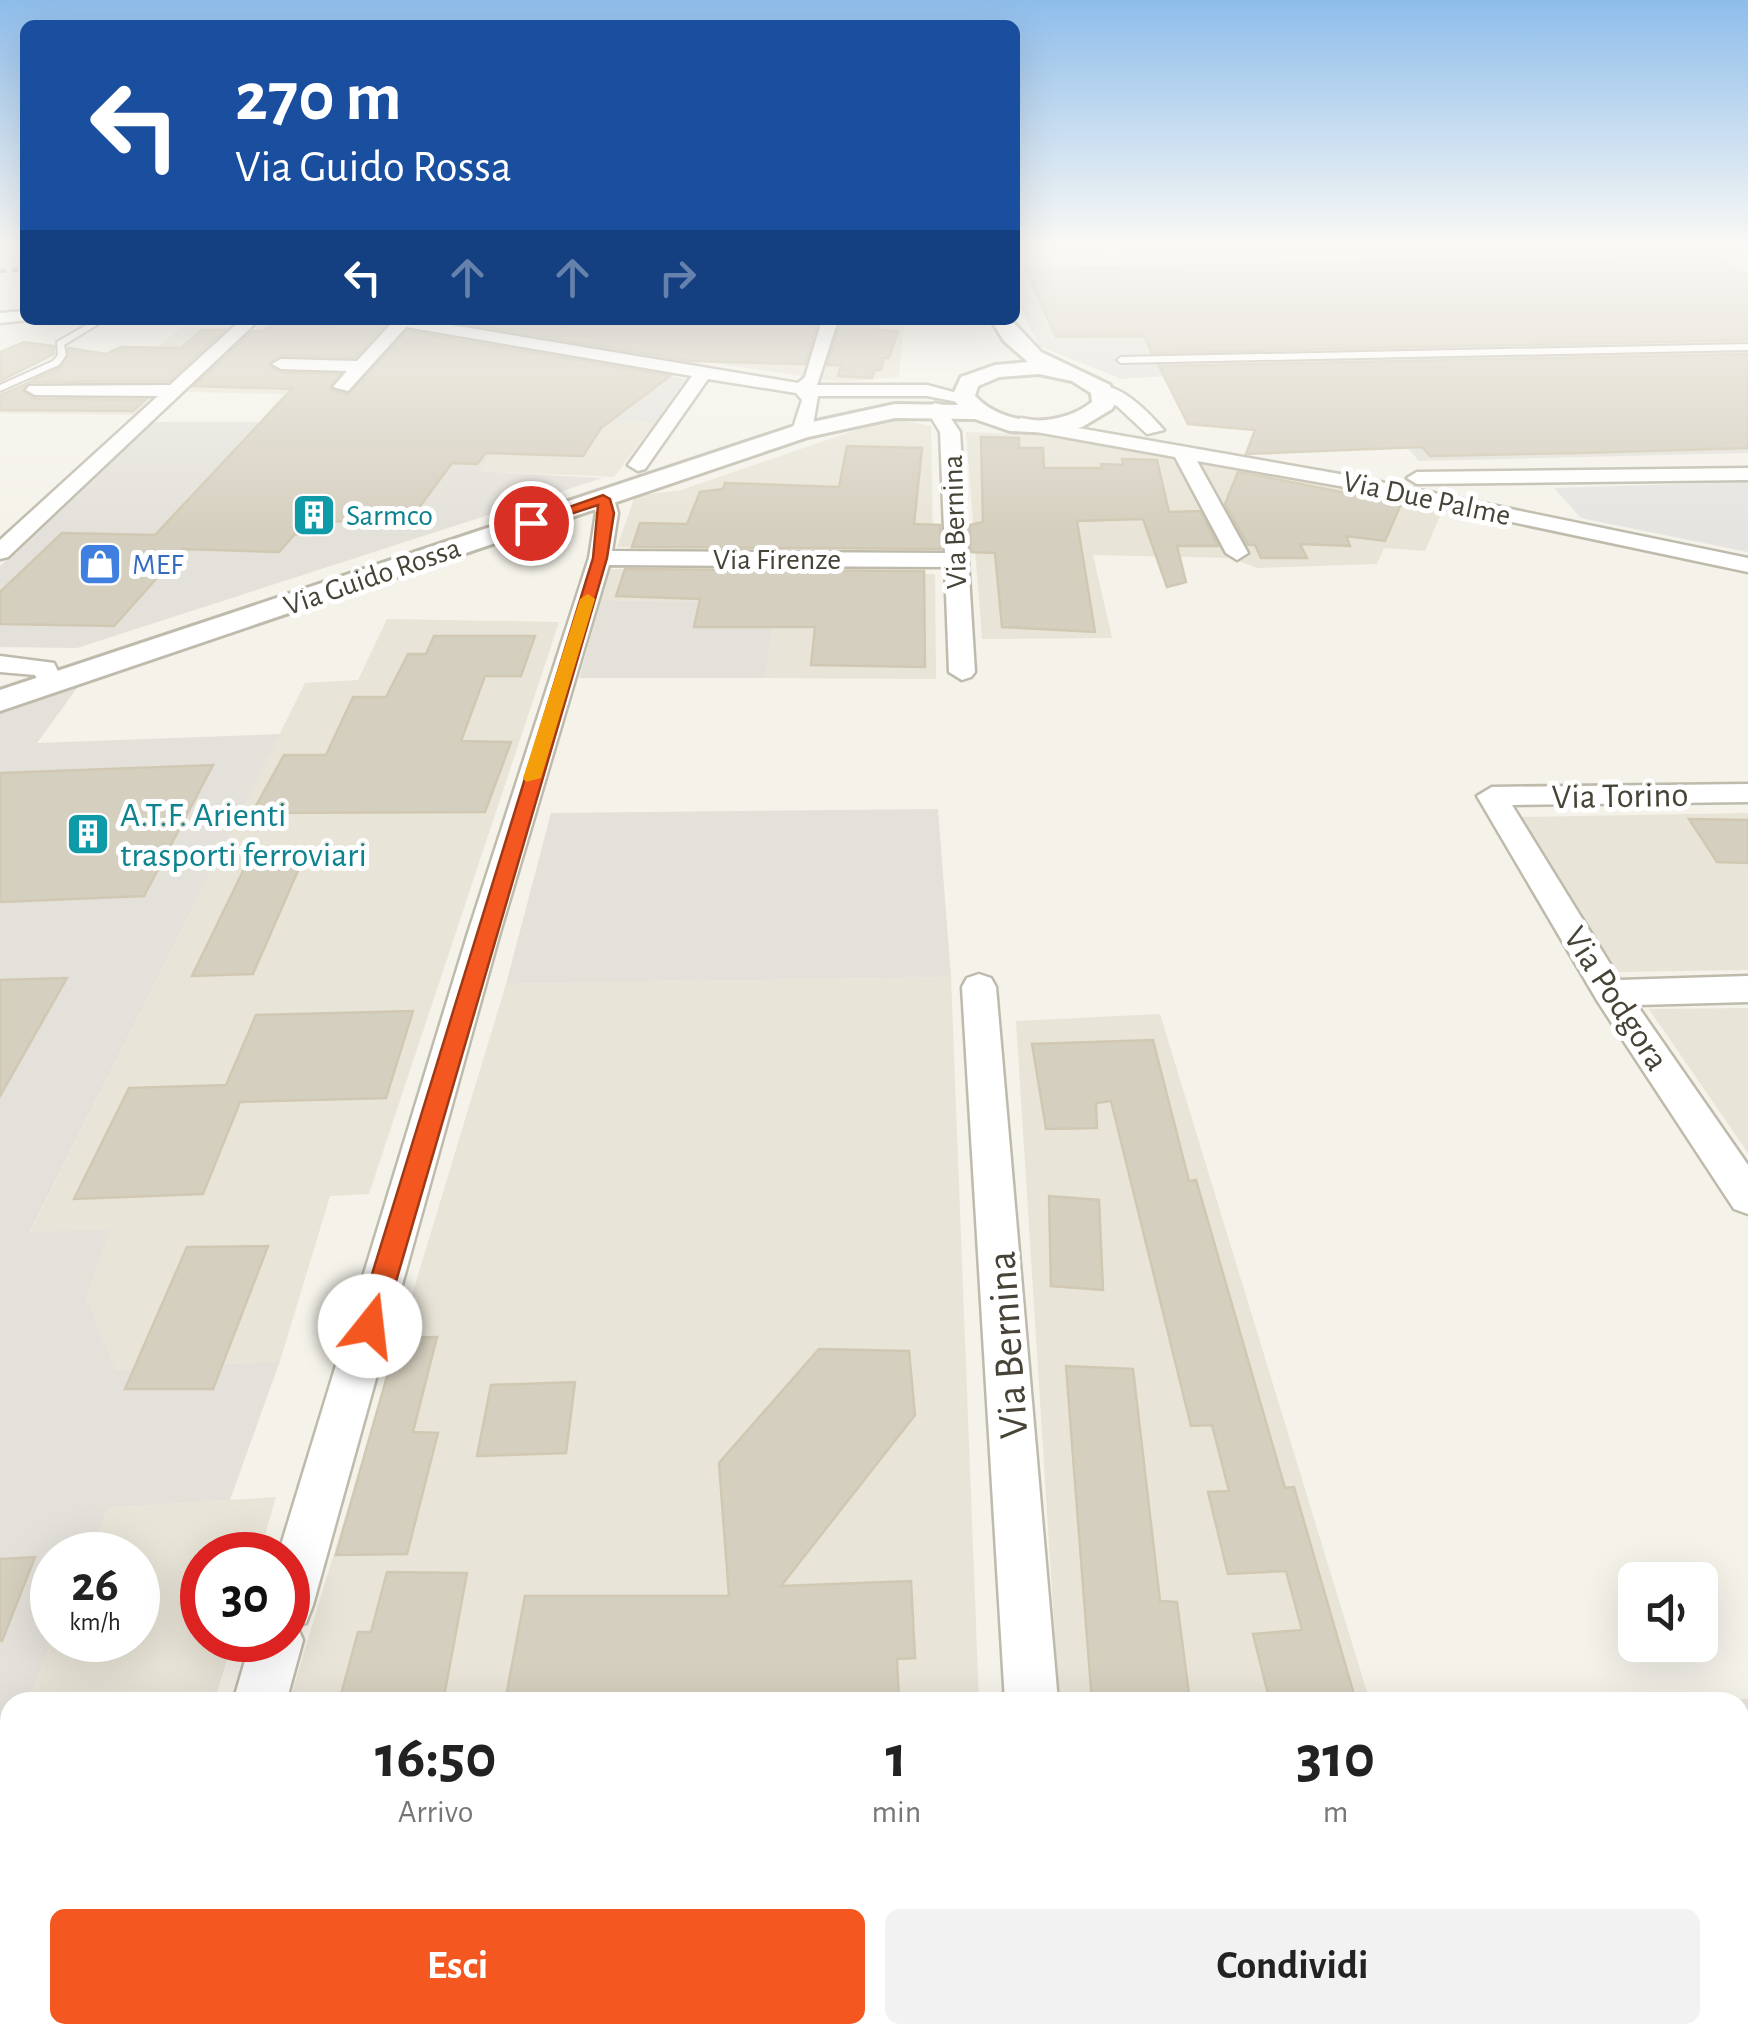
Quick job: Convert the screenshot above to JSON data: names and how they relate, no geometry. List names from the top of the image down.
{
  "streets": {
    "street": [
      "Via Due Palme",
      "Via Bernina",
      "Via Firenze",
      "Via Guido Rossa",
      "Via Torino",
      "Via Podgora"
    ]
  },
  "crossings": [
    ["Via Bernina", "Via Firenze"],
    ["Via Bernina", "Via Guido Rossa"],
    ["Via Torino", "Via Podgora"]
  ],
  "places": {
    "building": ["Sarmco", "A.T.F. Arienti trasporti ferroviari"],
    "shop": ["MEF"]
  },
  "page": {
    "turn": ["270 m", "Via Guido Rossa"],
    "speed": "26 km/h",
    "limit": "30",
    "eta": [
      "16:50",
      "Arrivo",
      "1",
      "min",
      "310",
      "m"
    ],
    "buttons": ["Esci", "Condividi"]
  }
}
